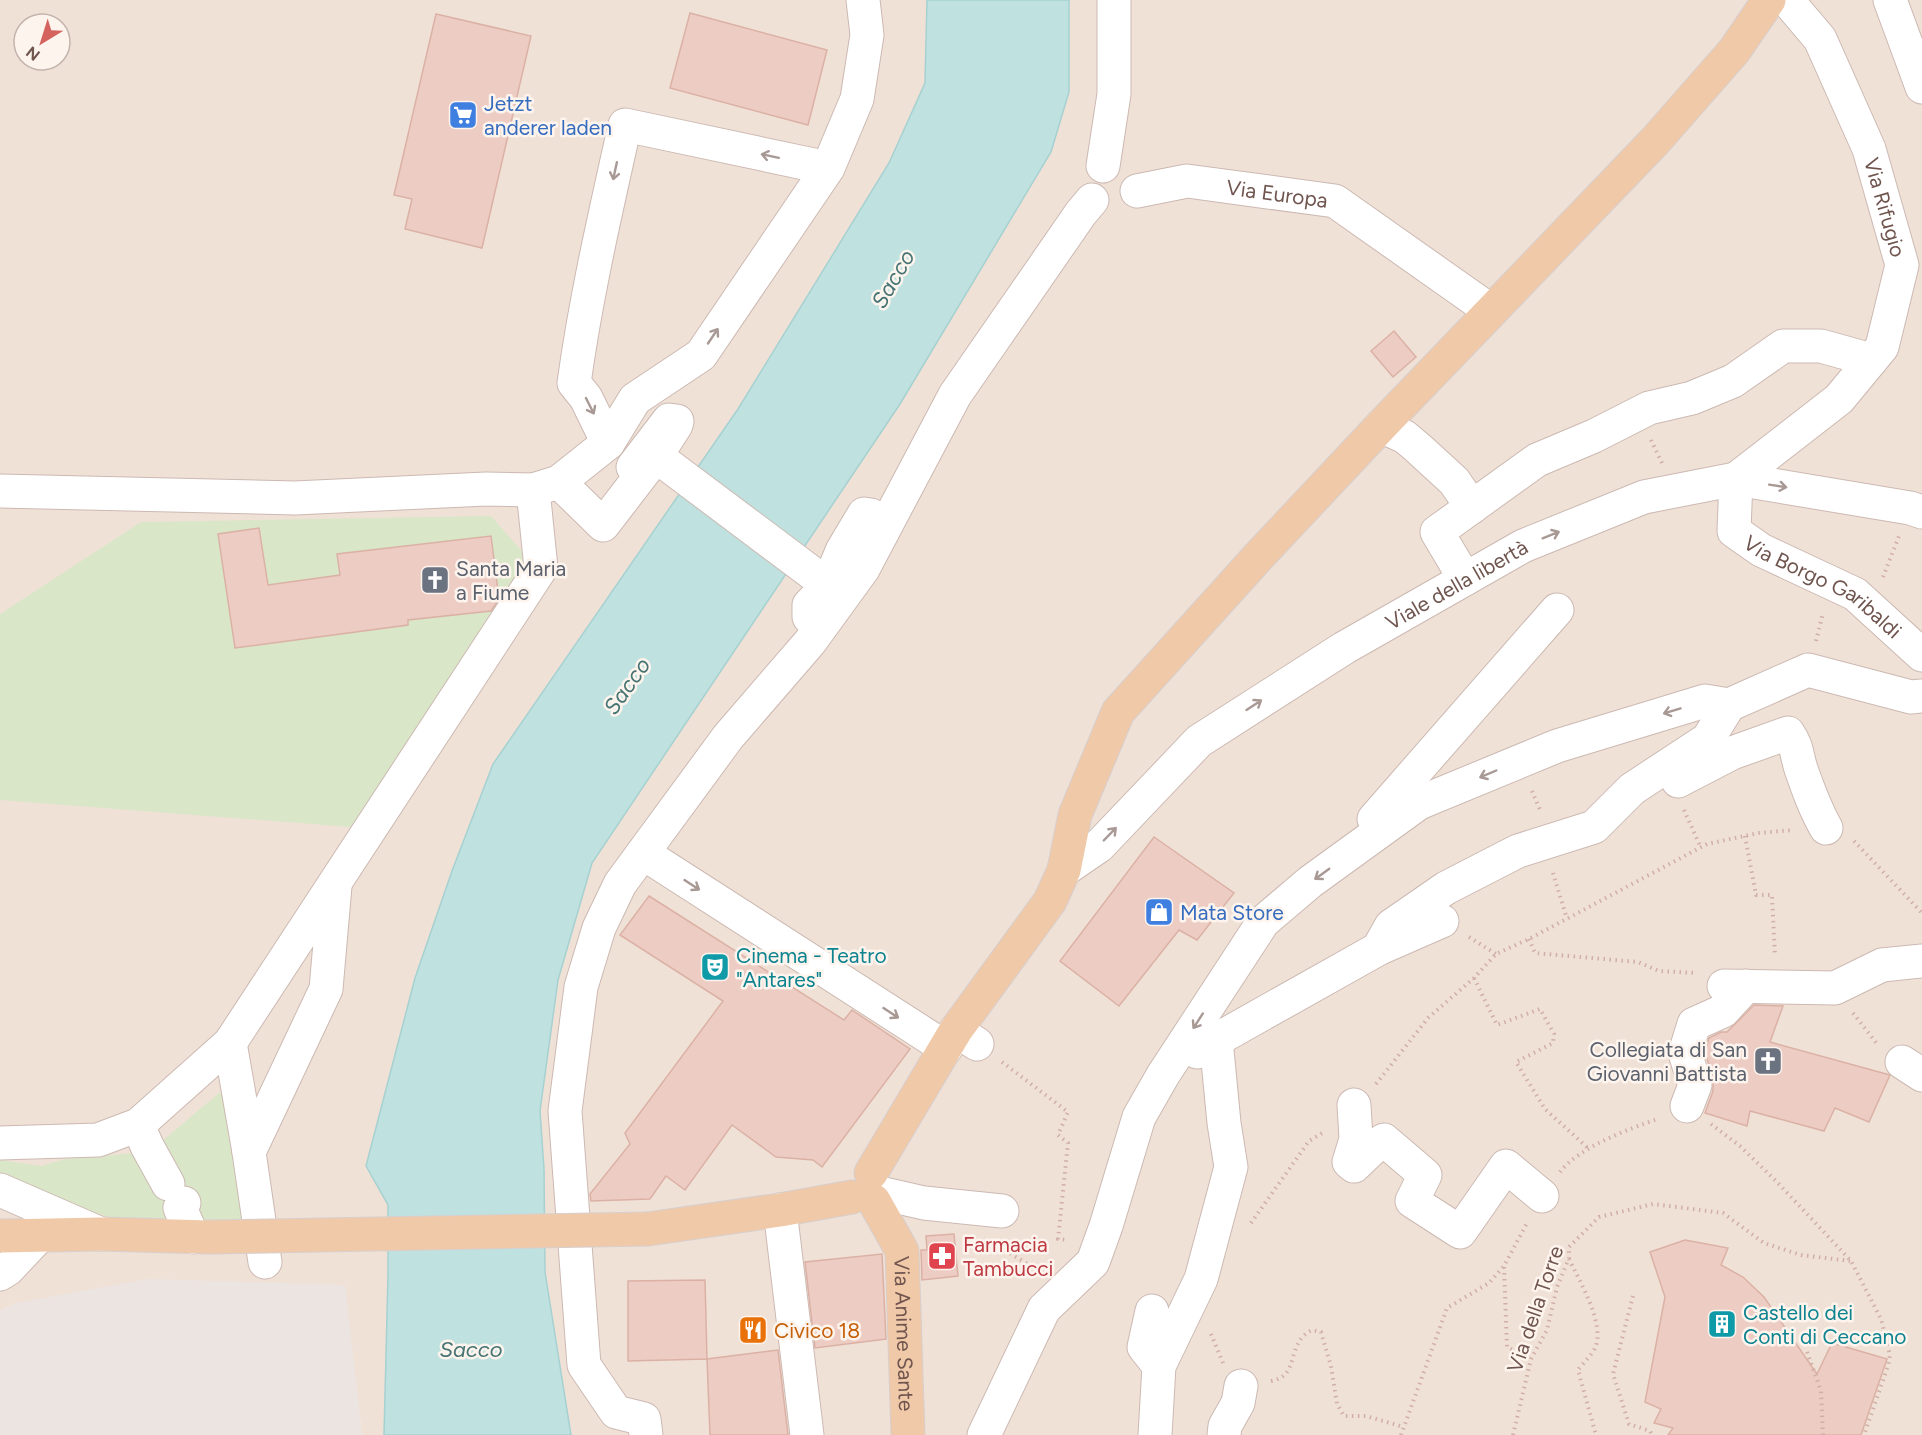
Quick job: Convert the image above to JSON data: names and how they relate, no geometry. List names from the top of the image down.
{
  "streets": {
    "main road": ["Via Anime Sante"],
    "street": [
      "Via Europa",
      "Via Rifugio",
      "Viale della libertà",
      "Via Borgo Garibaldi"
    ],
    "path": ["Via della Torre"]
  },
  "crossings": [
    ["Via Rifugio", "Viale della libertà"],
    ["Via Rifugio", "Via Borgo Garibaldi"],
    ["Viale della libertà", "Via Borgo Garibaldi"]
  ],
  "water": ["Sacco"],
  "places": {
    "supermarket": ["Jetzt anderer laden"],
    "church": ["Santa Maria a Fiume", "Collegiata di San Giovanni Battista"],
    "shop": ["Mata Store"],
    "theatre": ["Cinema - Teatro \"Antares\""],
    "pharmacy": ["Farmacia Tambucci"],
    "building": ["Castello dei Conti di Ceccano"],
    "restaurant": ["Civico 18"]
  },
  "north": "bottom left"
}
